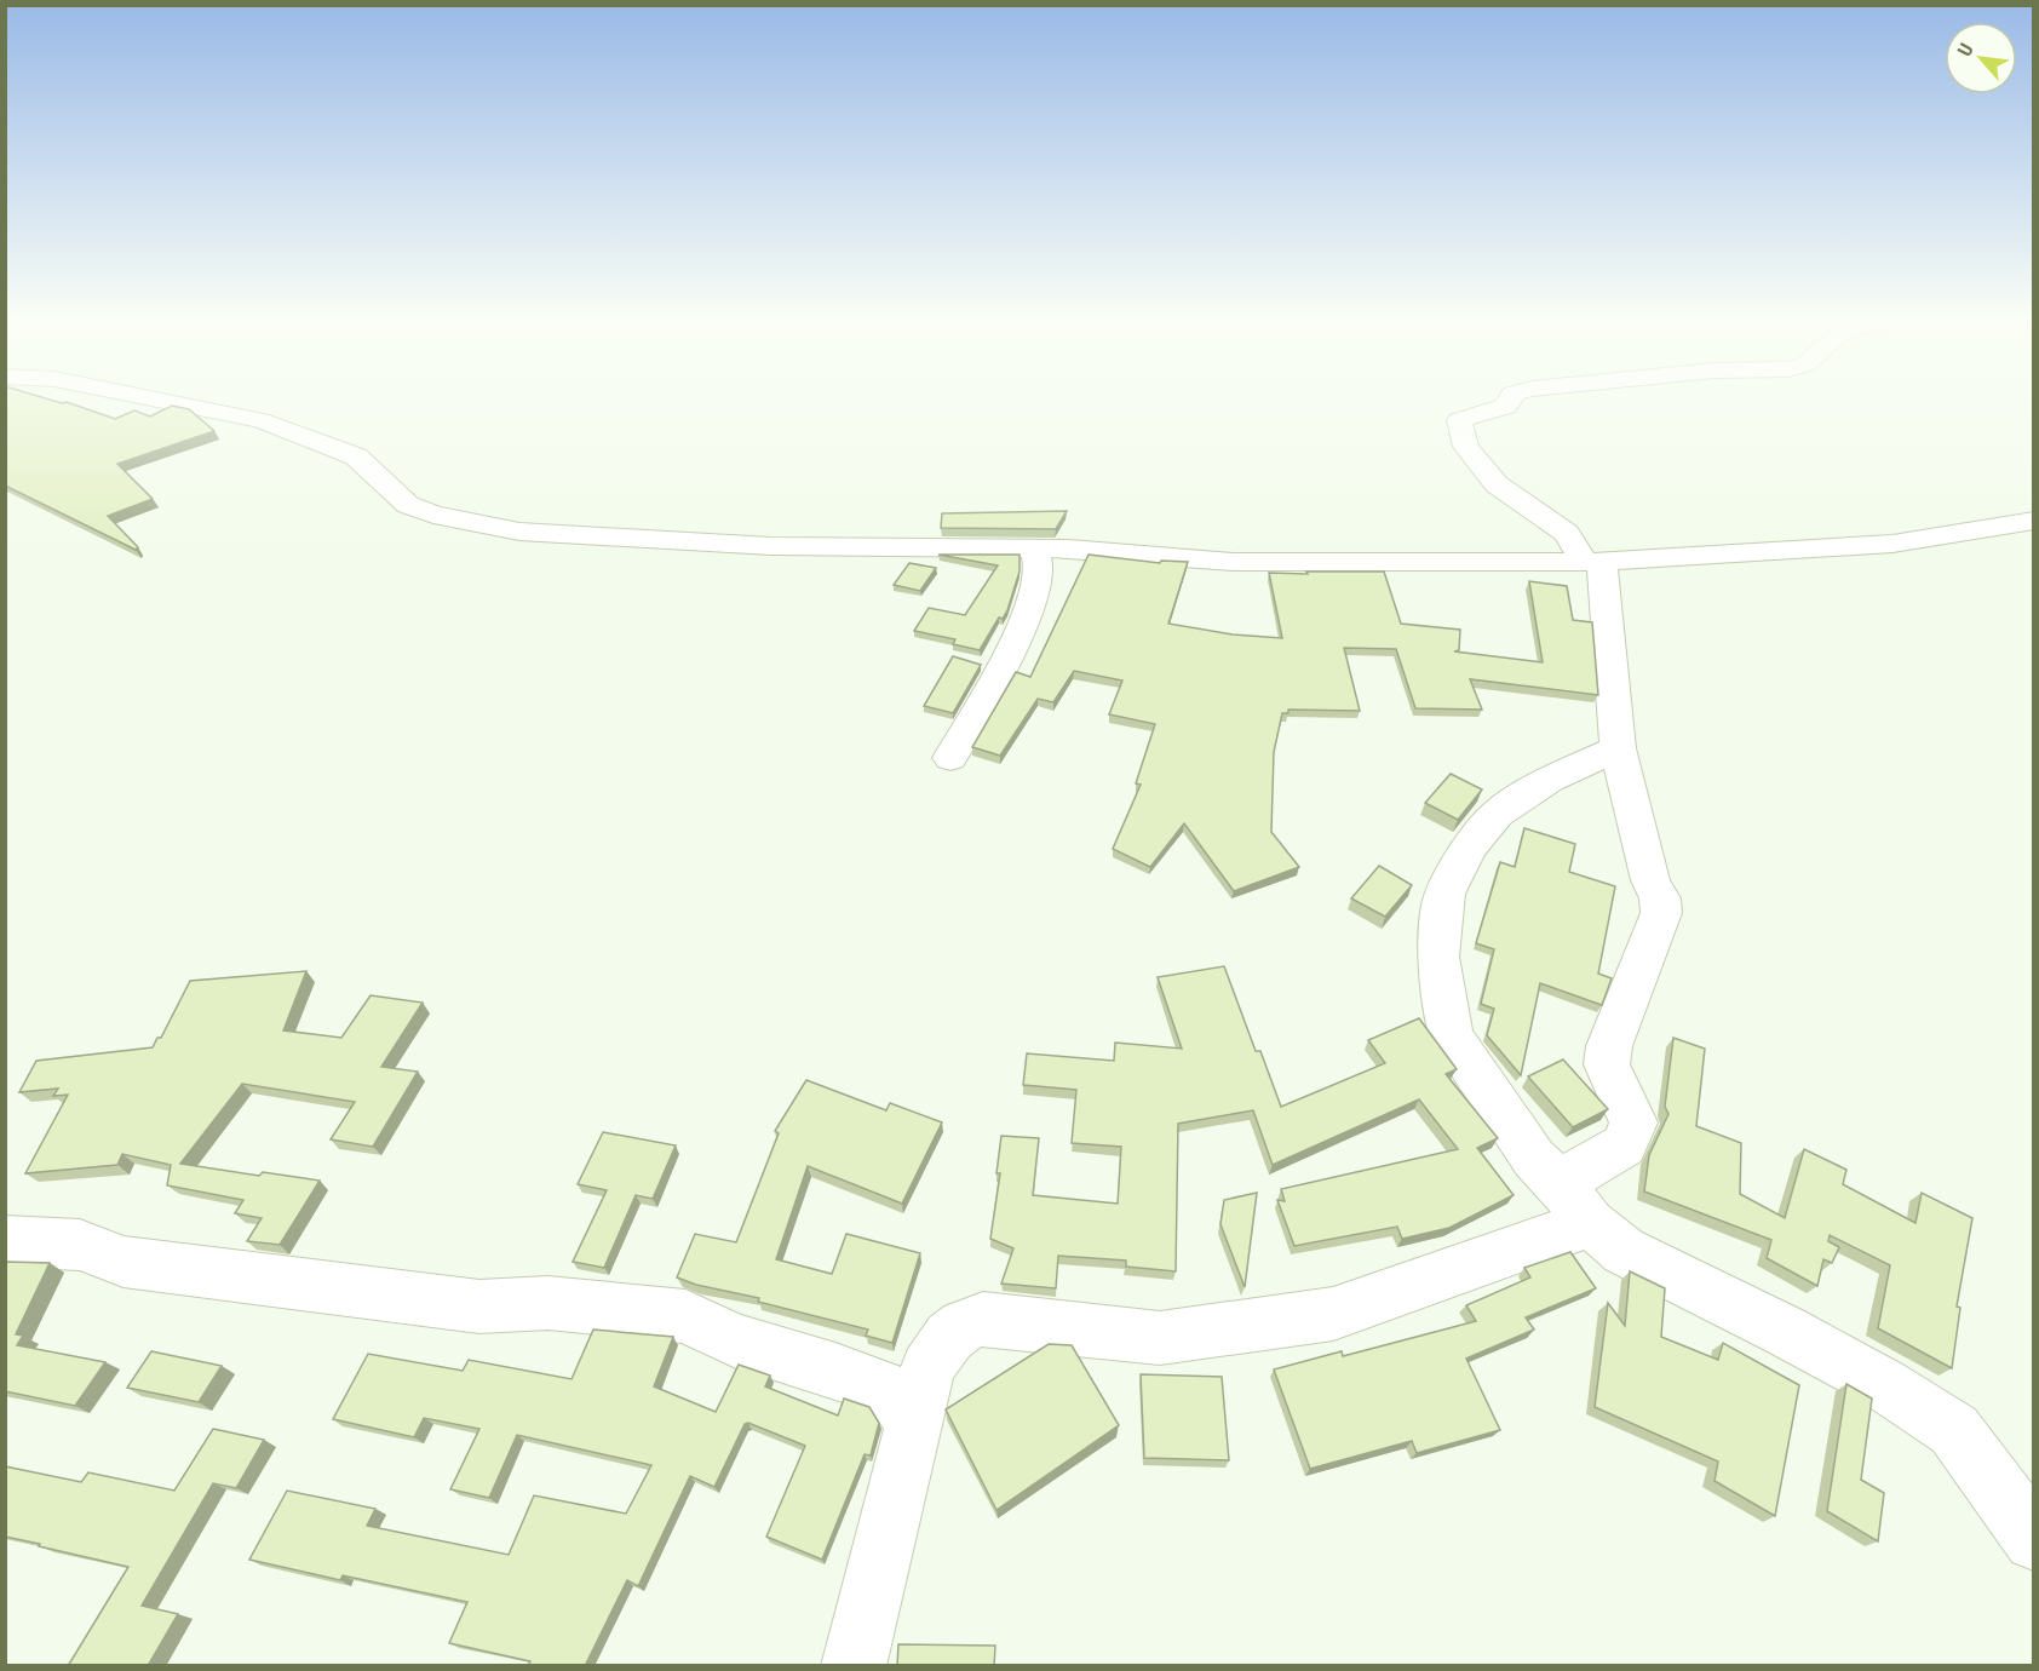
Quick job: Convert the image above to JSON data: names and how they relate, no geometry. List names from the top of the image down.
{
  "north": "top left"
}
